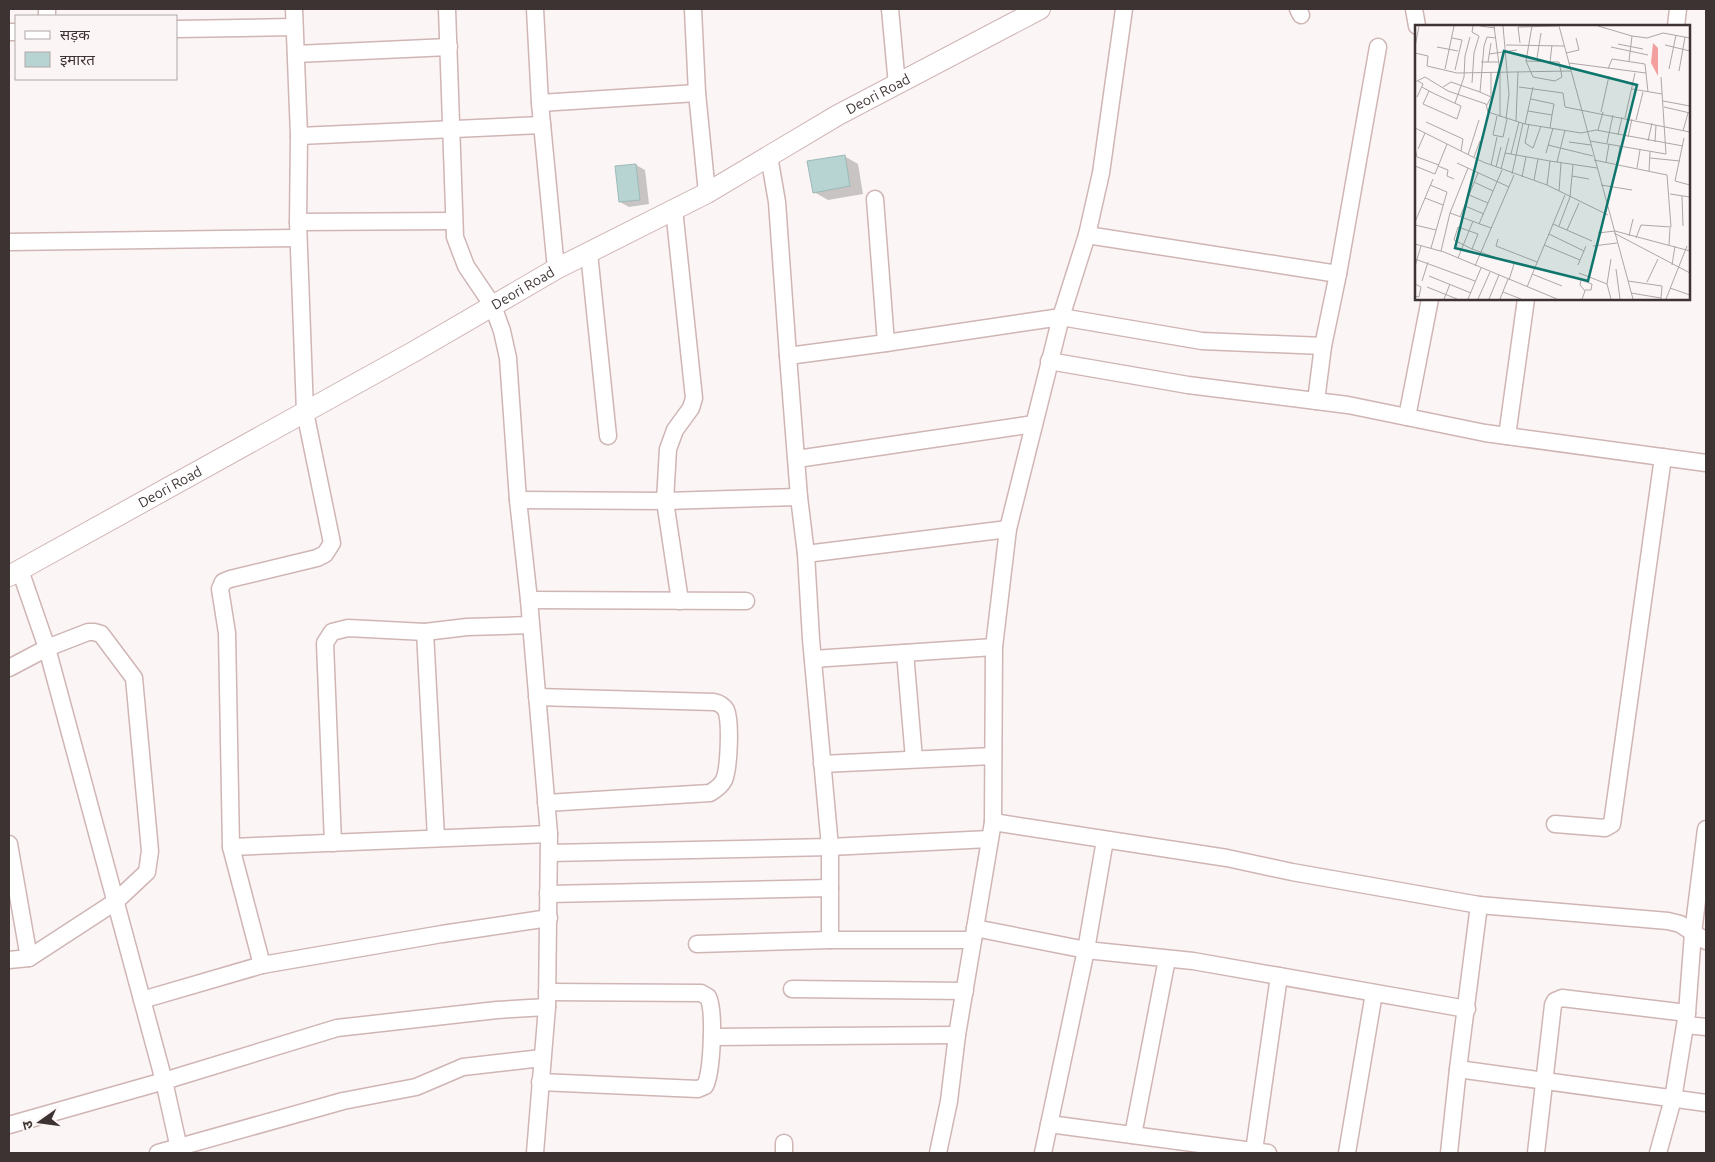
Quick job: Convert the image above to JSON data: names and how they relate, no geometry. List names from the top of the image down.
{
  "streets": {
    "street": ["Deori Road"]
  },
  "legend": ["सड़क", "इमारत"],
  "north": "left"
}
